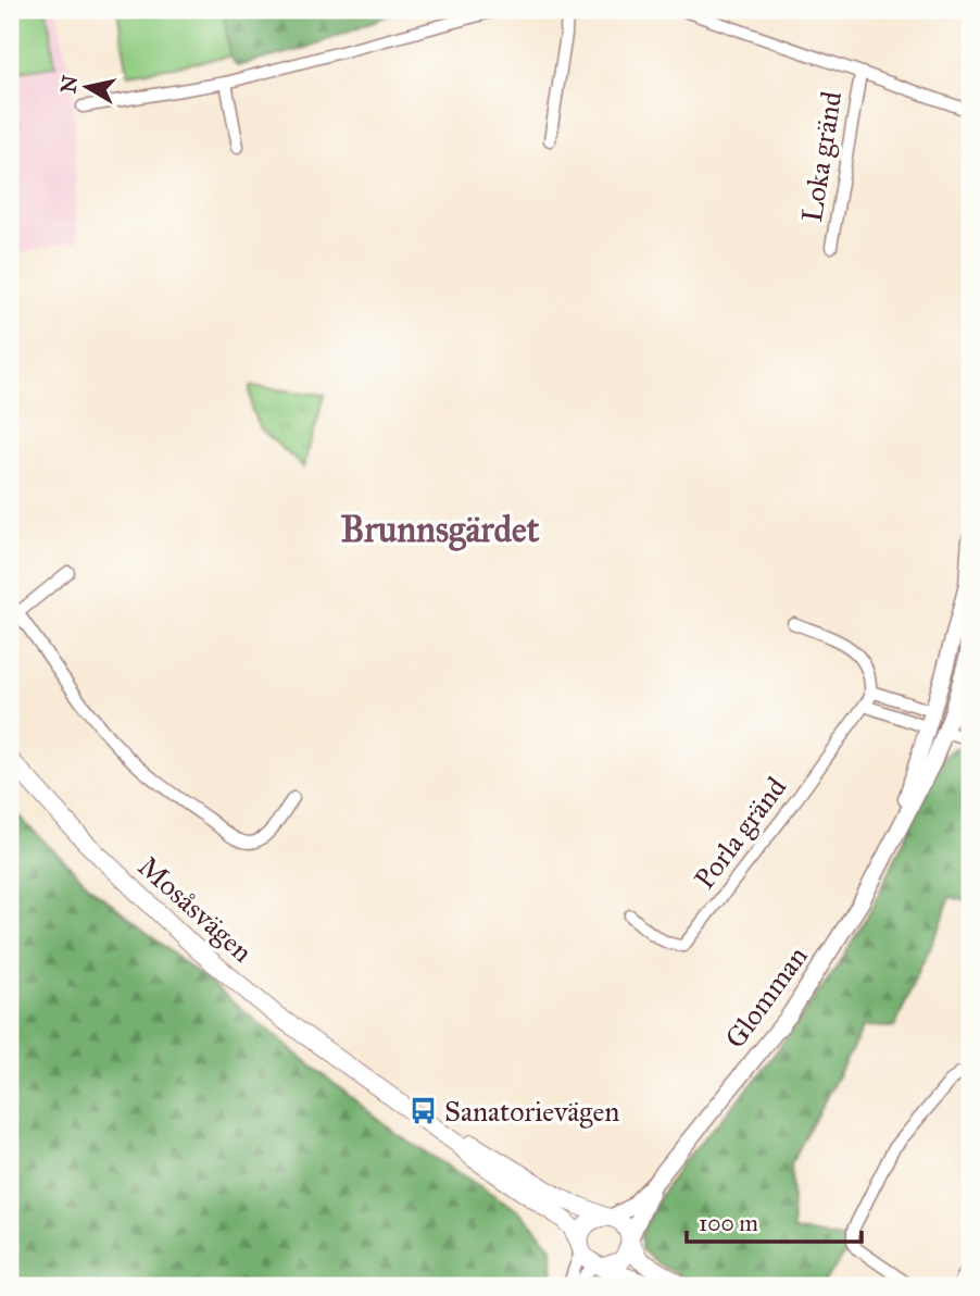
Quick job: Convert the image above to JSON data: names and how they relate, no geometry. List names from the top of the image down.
{
  "streets": {
    "main road": ["Mosåsvägen"],
    "street": ["Loka gränd", "Porla gränd", "Glomman"]
  },
  "crossings": [
    ["Mosåsvägen", "Glomman"]
  ],
  "districts": ["Brunnsgärdet"],
  "places": {
    "bus stop": ["Sanatorievägen"]
  },
  "scale_bar": "100 m",
  "north": "left"
}
